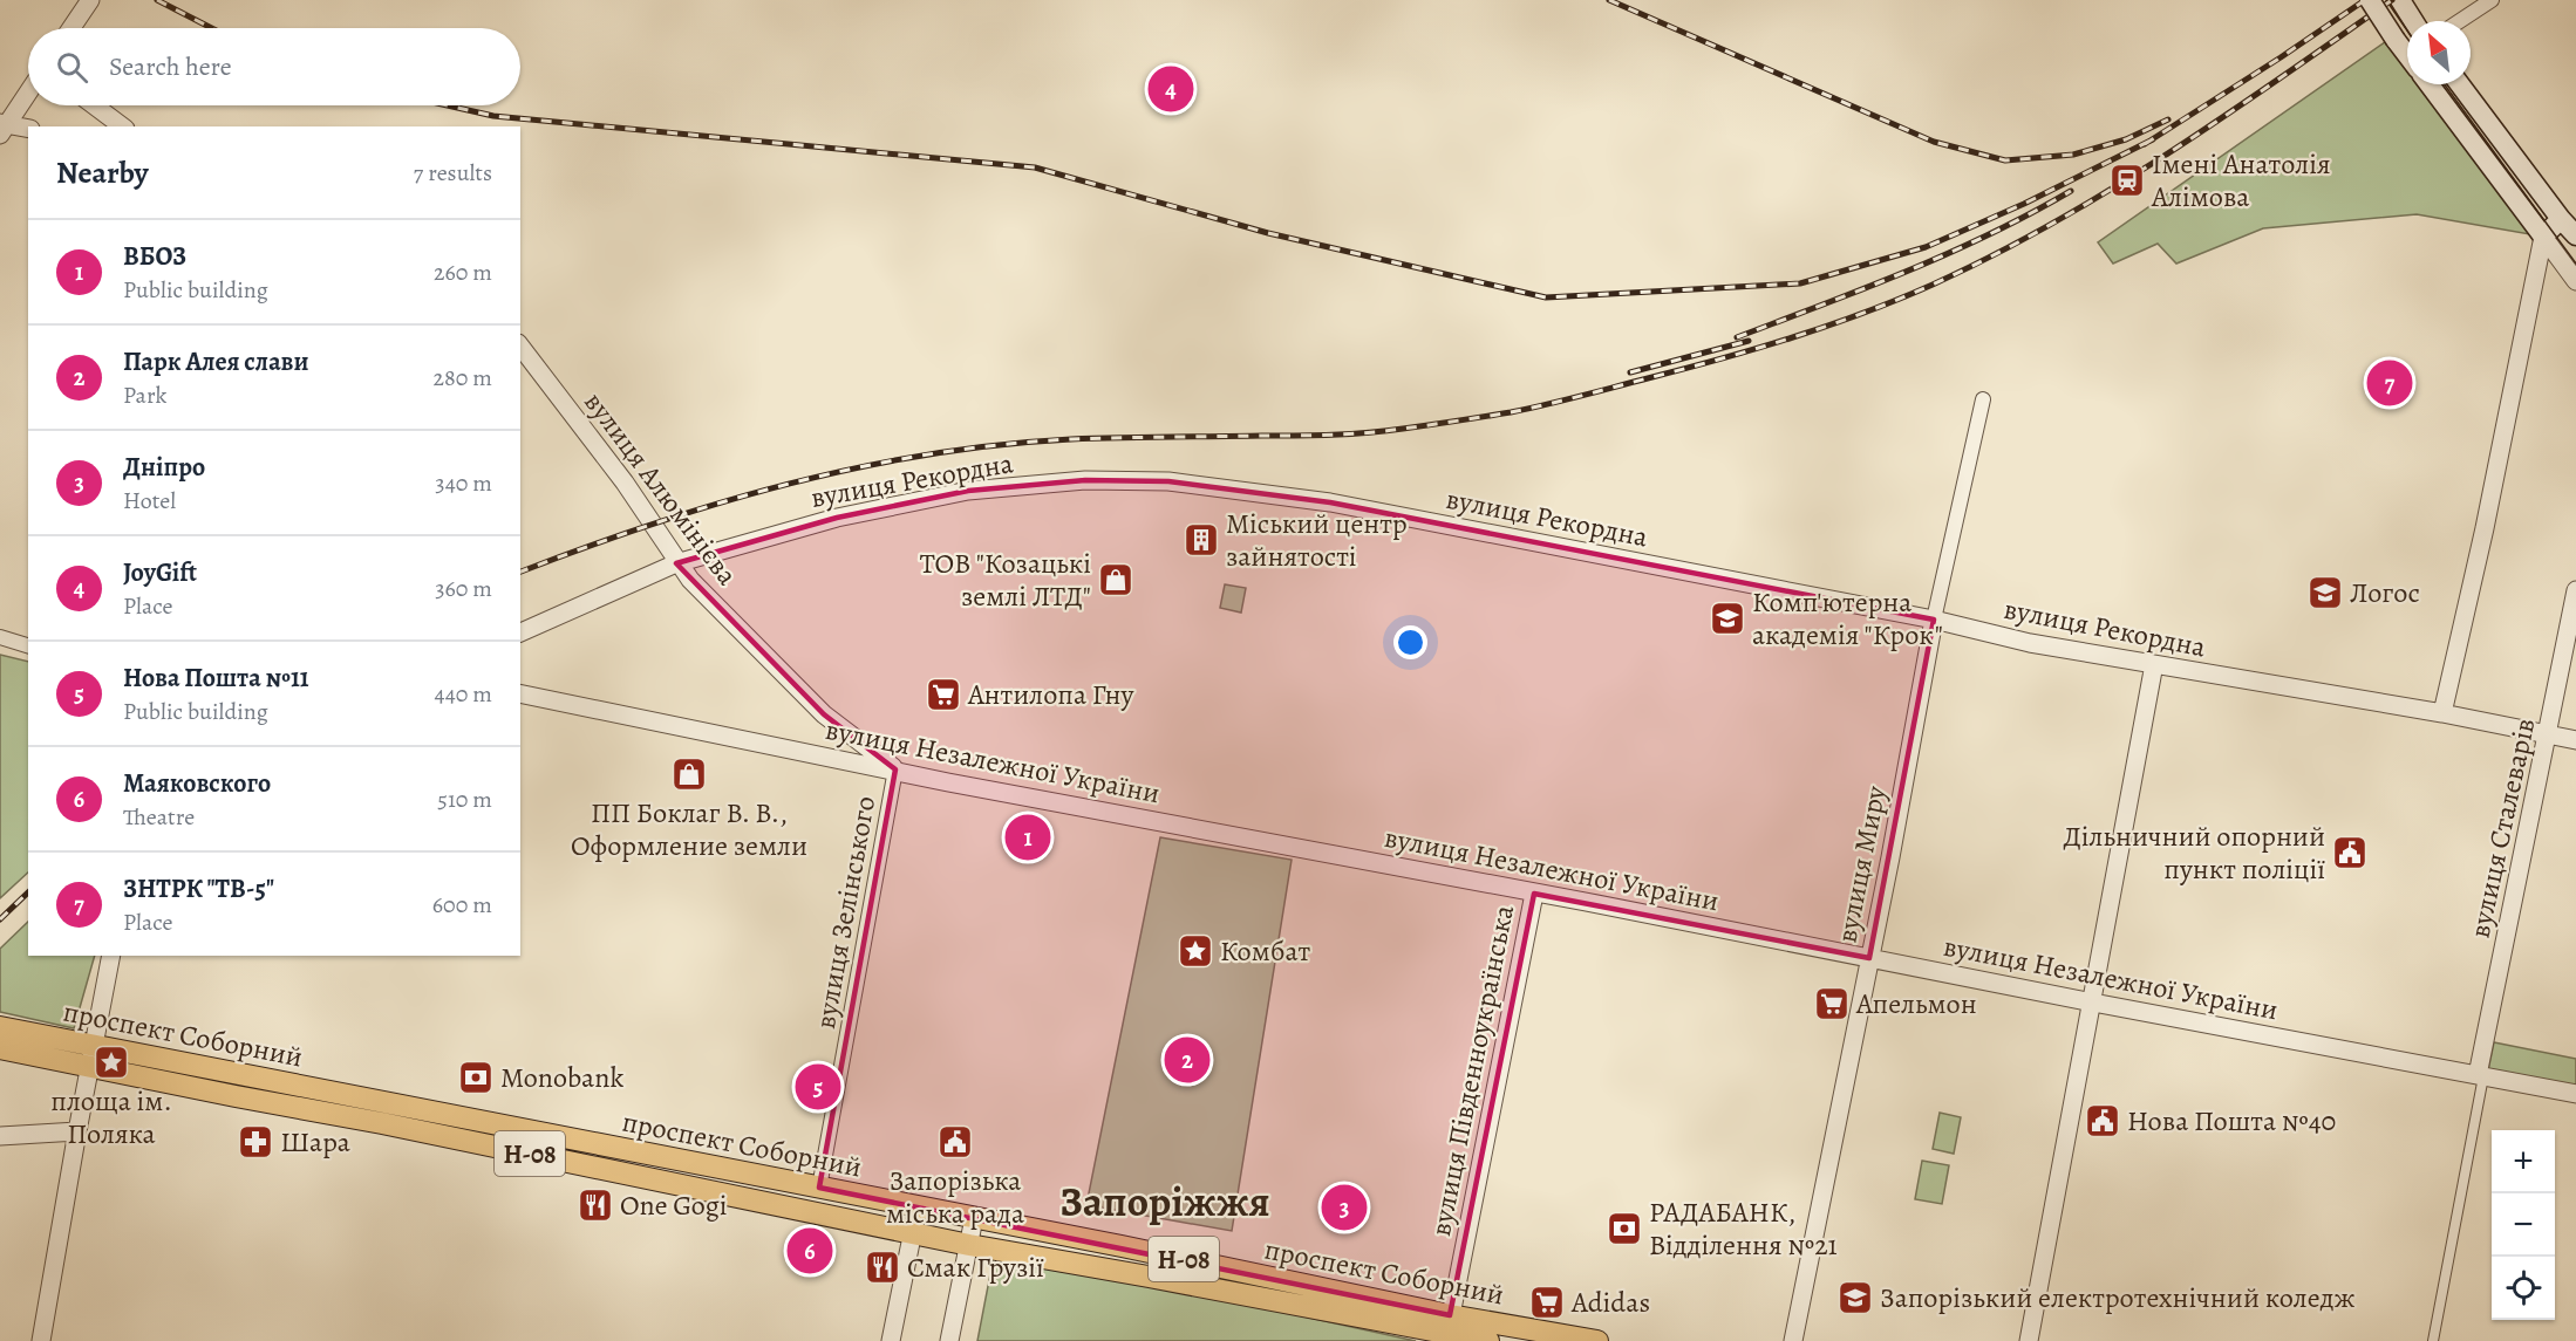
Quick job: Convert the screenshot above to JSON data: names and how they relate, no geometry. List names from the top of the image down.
{
  "streets": {
    "main road": ["проспект Соборний", "Н-08"],
    "street": [
      "вулиця Рекордна",
      "вулиця Алюмінієва",
      "вулиця Незалежної України",
      "вулиця Сталеварів",
      "вулиця Миру",
      "вулиця Зелінського",
      "вулиця Південноукраїнська"
    ]
  },
  "crossings": [
    ["вулиця Рекордна", "вулиця Алюмінієва"],
    ["вулиця Рекордна", "вулиця Сталеварів"],
    ["вулиця Рекордна", "вулиця Миру"],
    ["вулиця Алюмінієва", "вулиця Незалежної України"],
    ["вулиця Алюмінієва", "вулиця Зелінського"],
    ["вулиця Незалежної України", "вулиця Сталеварів"],
    ["вулиця Незалежної України", "вулиця Миру"],
    ["вулиця Незалежної України", "вулиця Зелінського"],
    ["вулиця Незалежної України", "вулиця Південноукраїнська"],
    ["вулиця Зелінського", "проспект Соборний"],
    ["проспект Соборний", "вулиця Південноукраїнська"]
  ],
  "districts": ["Запоріжжя"],
  "places": {
    "station": ["Імені Анатолія Алімова"],
    "building": ["Міський центр зайнятості"],
    "shop": ["ТОВ \"Козацькі землі ЛТД\"", "ПП Боклаг В. В., Оформление земли"],
    "school or university": ["Логос", "Комп'ютерна академія \"Крок\"", "Запорізький електротехнічний коледж"],
    "supermarket": ["Антилопа Гну", "Апельмон", "Adidas"],
    "public building": ["Дільничний опорний пункт поліції", "Нова Пошта №40", "Запорізька міська рада"],
    "place": ["Комбат", "площа ім. Поляка"],
    "bank": ["Monobank", "РАДАБАНК, Відділення №21"],
    "pharmacy": ["Шара"],
    "restaurant": ["One Gogi", "Смак Грузії"]
  },
  "north": "top left",
  "page": {
    "search": "Search here",
    "pins": [
      "4",
      "7",
      "1",
      "2",
      "5",
      "3",
      "6"
    ],
    "heading": ["Nearby", "7 results"],
    "list": [
      {
        "mark": "1",
        "name": "ВБОЗ",
        "note": "Public building",
        "value": "260 m"
      },
      {
        "mark": "2",
        "name": "Парк Алея слави",
        "note": "Park",
        "value": "280 m"
      },
      {
        "mark": "3",
        "name": "Дніпро",
        "note": "Hotel",
        "value": "340 m"
      },
      {
        "mark": "4",
        "name": "JoyGift",
        "note": "Place",
        "value": "360 m"
      },
      {
        "mark": "5",
        "name": "Нова Пошта №11",
        "note": "Public building",
        "value": "440 m"
      },
      {
        "mark": "6",
        "name": "Маяковского",
        "note": "Theatre",
        "value": "510 m"
      },
      {
        "mark": "7",
        "name": "ЗНТРК \"ТВ-5\"",
        "note": "Place",
        "value": "600 m"
      }
    ],
    "map_buttons": ["+", "−"]
  }
}
